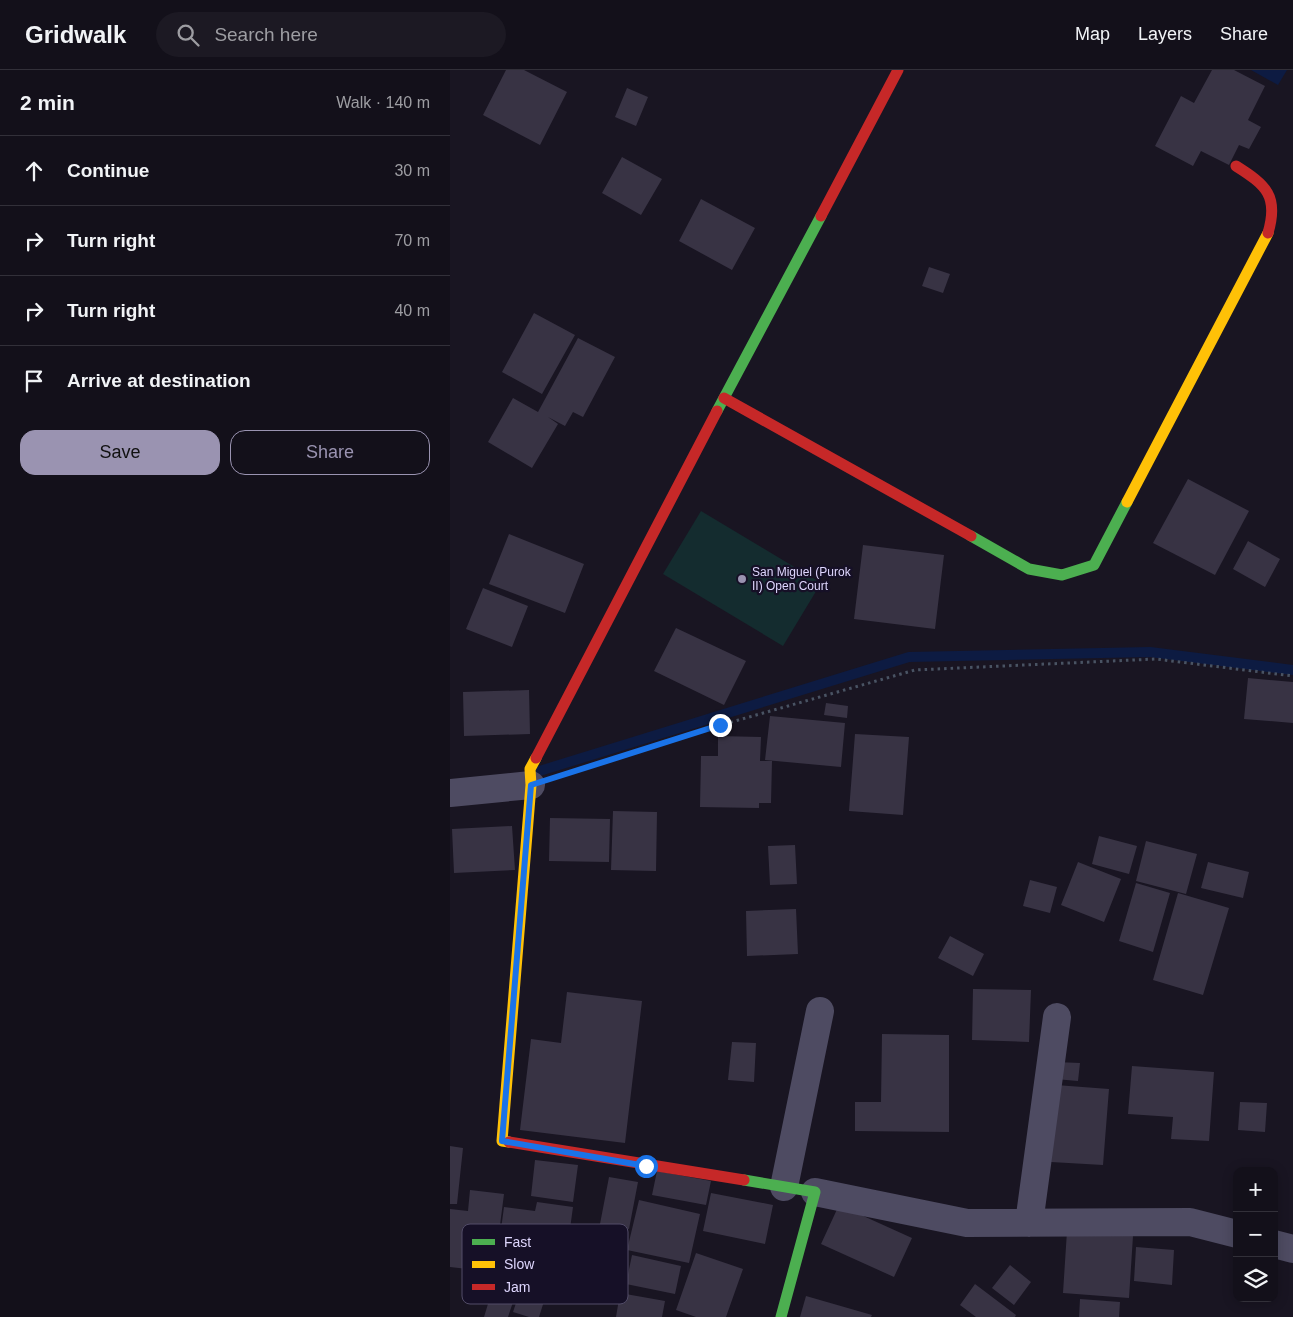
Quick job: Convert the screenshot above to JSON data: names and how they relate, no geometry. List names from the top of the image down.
{
  "places": ["San Miguel (Purok II) Open Court"],
  "legend": ["Fast", "Slow", "Jam"],
  "page": {
    "header": "Gridwalk",
    "search": "Search here",
    "nav": ["Map", "Layers", "Share"],
    "heading": ["2 min", "Walk · 140 m"],
    "list": [
      ["Continue", "30 m"],
      ["Turn right", "70 m"],
      ["Turn right", "40 m"],
      "Arrive at destination"
    ],
    "buttons": ["Save", "Share"],
    "map_buttons": ["+", "−"]
  }
}
